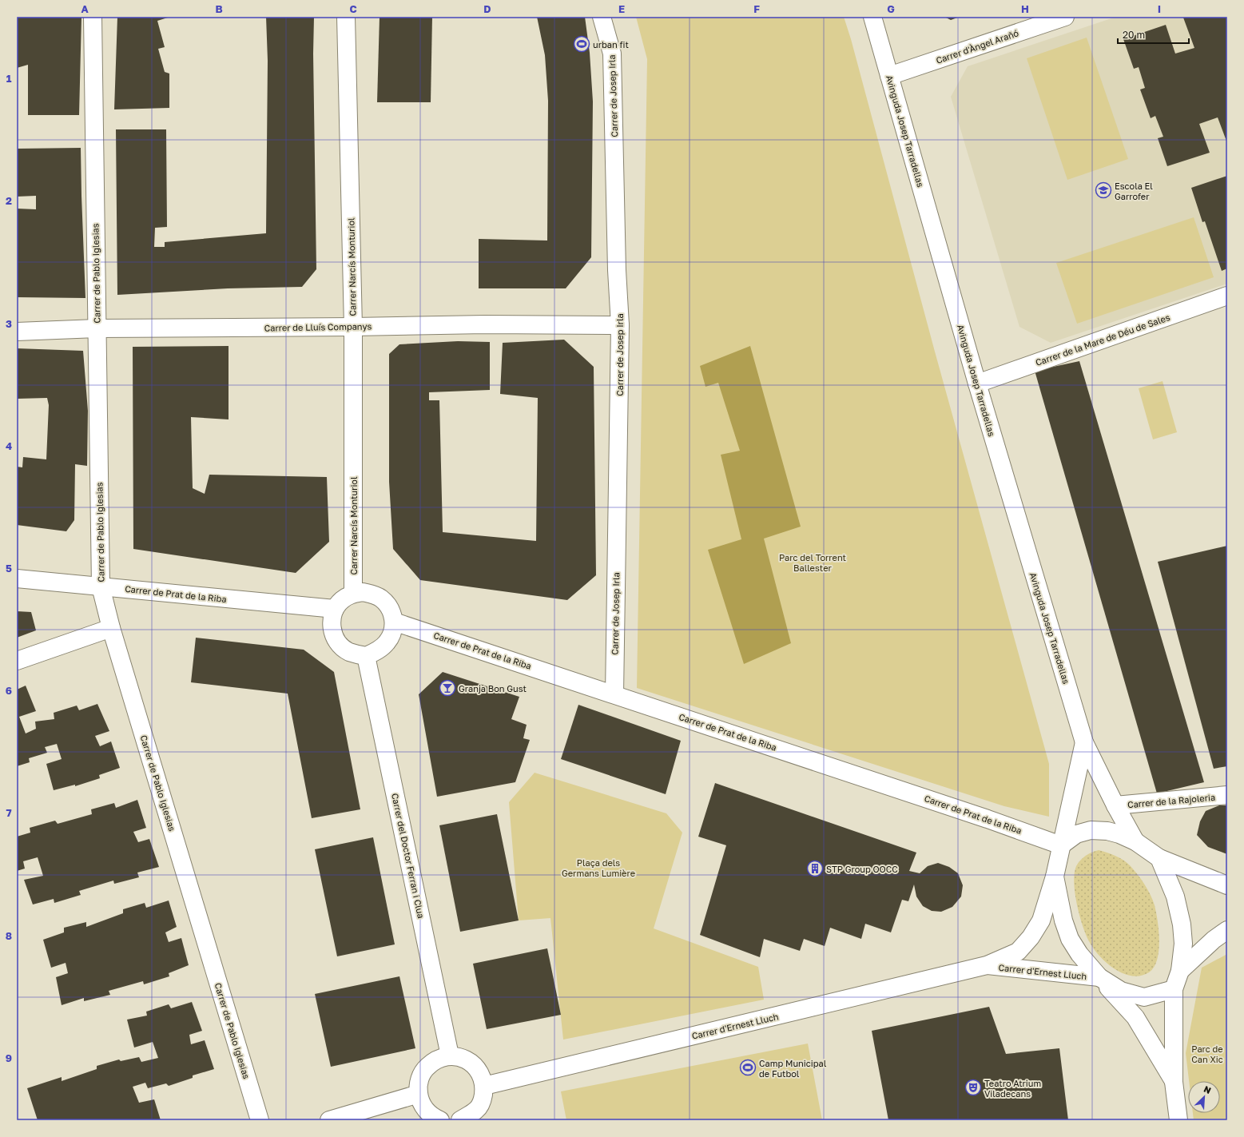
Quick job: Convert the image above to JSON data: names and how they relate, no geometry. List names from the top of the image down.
{
  "streets": {
    "street": [
      "Carrer d'Àngel Arañó",
      "Carrer de Josep Irla",
      "Avinguda Josep Tarradellas",
      "Carrer Narcís Monturiol",
      "Carrer de Pablo Iglesias",
      "Carrer de Lluís Companys",
      "Carrer de la Mare de Déu de Sales",
      "Carrer de Prat de la Riba",
      "Carrer de la Rajoleria",
      "Carrer del Doctor Ferran i Clua",
      "Carrer d'Ernest Lluch"
    ]
  },
  "crossings": [
    ["Carrer d'Àngel Arañó", "Avinguda Josep Tarradellas"],
    ["Carrer de Josep Irla", "Carrer de Lluís Companys"],
    ["Carrer de Josep Irla", "Carrer de Prat de la Riba"],
    ["Avinguda Josep Tarradellas", "Carrer de la Mare de Déu de Sales"],
    ["Avinguda Josep Tarradellas", "Carrer de Prat de la Riba"],
    ["Avinguda Josep Tarradellas", "Carrer de la Rajoleria"],
    ["Avinguda Josep Tarradellas", "Carrer d'Ernest Lluch"],
    ["Carrer Narcís Monturiol", "Carrer de Lluís Companys"],
    ["Carrer Narcís Monturiol", "Carrer de Prat de la Riba"],
    ["Carrer Narcís Monturiol", "Carrer del Doctor Ferran i Clua"],
    ["Carrer de Pablo Iglesias", "Carrer de Lluís Companys"],
    ["Carrer de Pablo Iglesias", "Carrer de Prat de la Riba"],
    ["Carrer de Prat de la Riba", "Carrer del Doctor Ferran i Clua"],
    ["Carrer de Prat de la Riba", "Carrer d'Ernest Lluch"]
  ],
  "parks": ["Parc del Torrent Ballester", "Plaça dels Germans Lumière", "Parc de Can Xic"],
  "places": {
    "sports": ["urban fit", "Camp Municipal de Futbol"],
    "school or university": ["Escola El Garrofer"],
    "bar": ["Granja Bon Gust"],
    "building": ["STP Group OOCC"],
    "theatre": ["Teatro Atrium Viladecans"]
  },
  "scale_bar": "20 m",
  "north": "top right",
  "grid": {
    "columns": [
      "A",
      "B",
      "C",
      "D",
      "E",
      "F",
      "G",
      "H",
      "I"
    ],
    "rows": [
      "1",
      "2",
      "3",
      "4",
      "5",
      "6",
      "7",
      "8",
      "9"
    ]
  }
}
